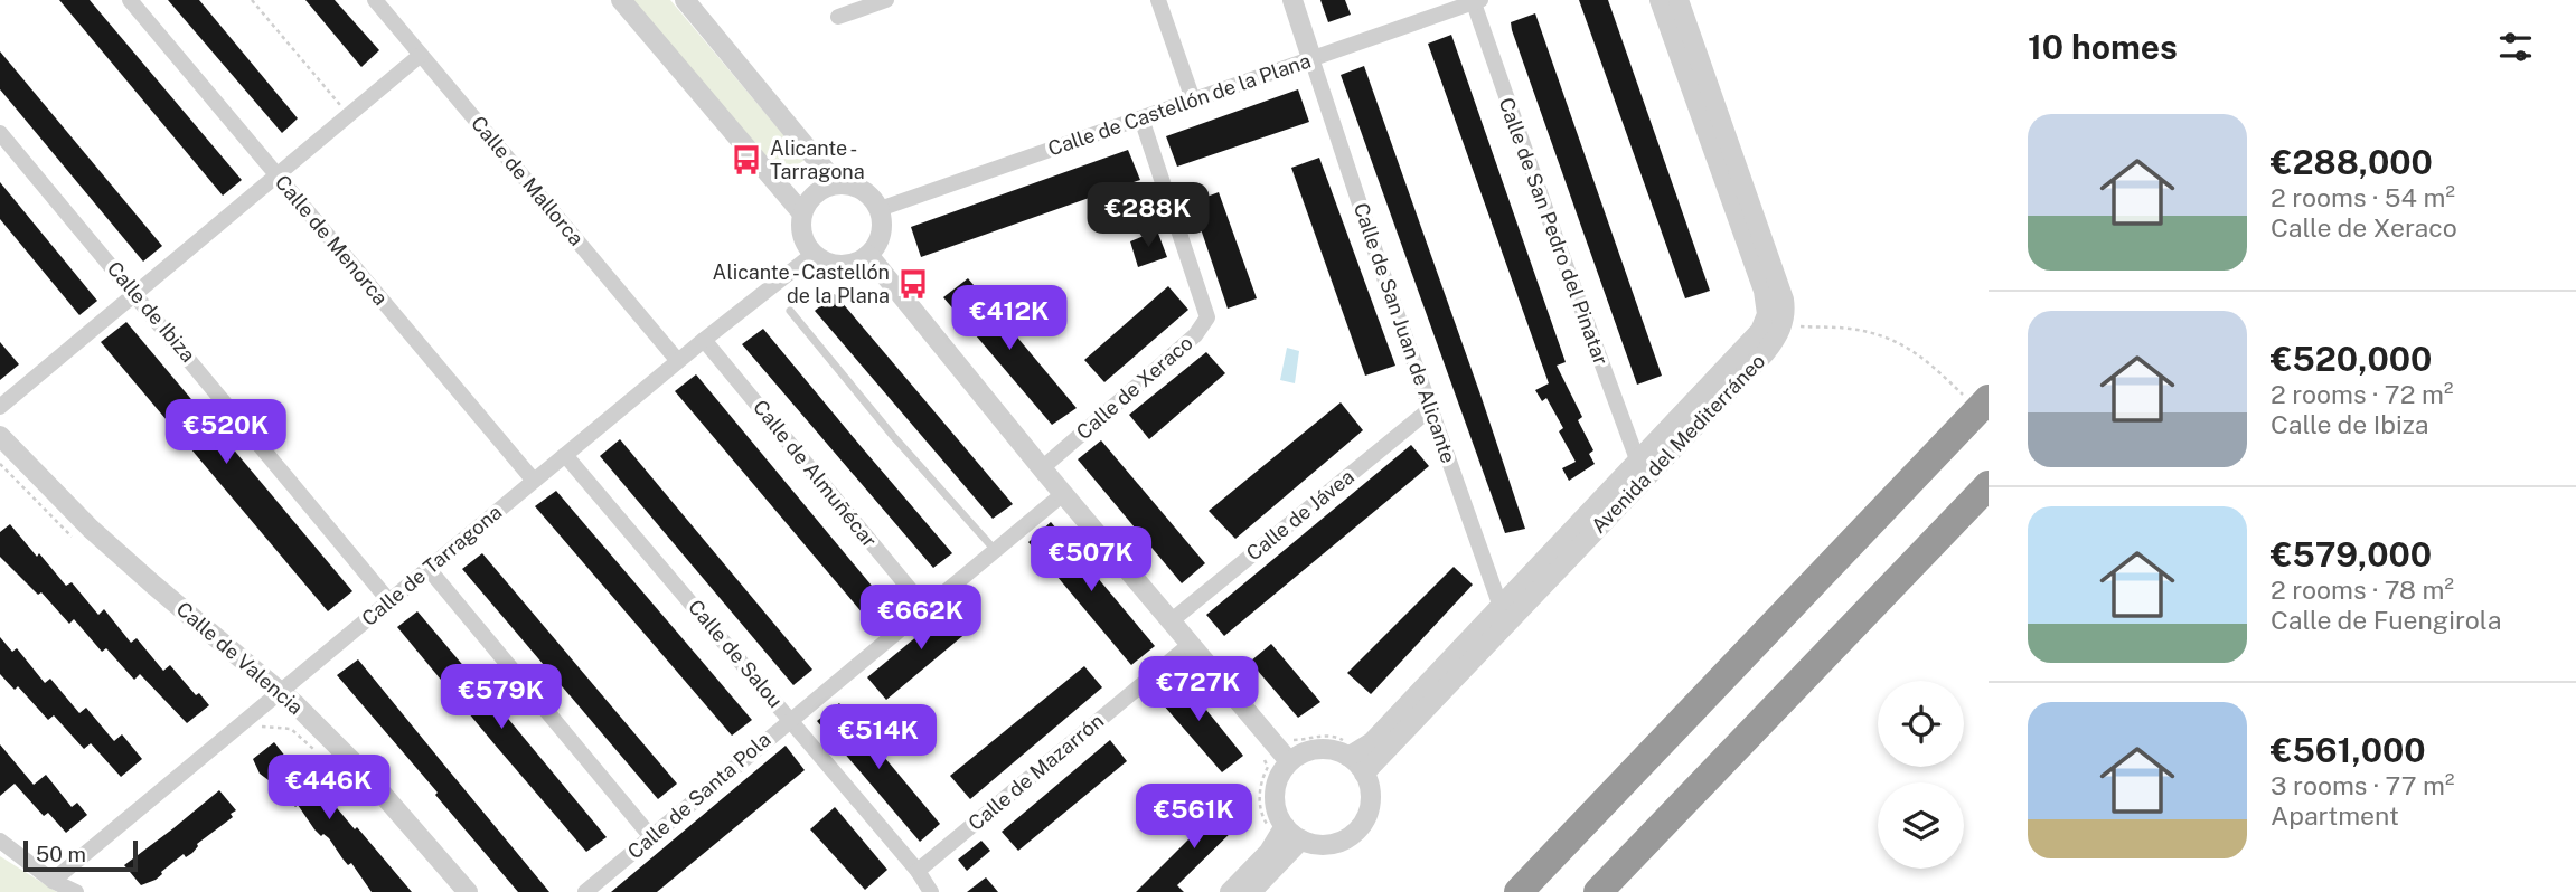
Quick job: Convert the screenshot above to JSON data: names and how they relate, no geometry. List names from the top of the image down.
{
  "streets": {
    "street": [
      "Calle de Castellón de la Plana",
      "Calle de Mallorca",
      "Calle de San Pedro del Pinatar",
      "Calle de Menorca",
      "Calle de Ibiza",
      "Calle de San Juan de Alicante",
      "Calle de Xeraco",
      "Avenida del Mediterráneo",
      "Calle de Almuñécar",
      "Calle de Jávea",
      "Calle de Tarragona",
      "Calle de Salou",
      "Calle de Valencia",
      "Calle de Mazarrón",
      "Calle de Santa Pola"
    ]
  },
  "crossings": [
    ["Calle de Castellón de la Plana", "Calle de San Pedro del Pinatar"],
    ["Calle de Castellón de la Plana", "Calle de San Juan de Alicante"],
    ["Calle de Castellón de la Plana", "Calle de Xeraco"],
    ["Calle de Castellón de la Plana", "Calle de Tarragona"],
    ["Calle de Mallorca", "Calle de Tarragona"],
    ["Calle de San Pedro del Pinatar", "Avenida del Mediterráneo"],
    ["Calle de Menorca", "Calle de Tarragona"],
    ["Calle de Ibiza", "Calle de Tarragona"],
    ["Calle de San Juan de Alicante", "Avenida del Mediterráneo"],
    ["Calle de San Juan de Alicante", "Calle de Jávea"],
    ["Calle de Almuñécar", "Calle de Tarragona"],
    ["Calle de Almuñécar", "Calle de Santa Pola"],
    ["Calle de Tarragona", "Calle de Salou"],
    ["Calle de Tarragona", "Calle de Valencia"],
    ["Calle de Salou", "Calle de Mazarrón"],
    ["Calle de Salou", "Calle de Santa Pola"]
  ],
  "places": {
    "bus stop": ["Alicante - Tarragona", "Alicante - Castellón de la Plana"]
  },
  "scale_bar": "50 m",
  "page": {
    "heading": "10 homes",
    "list": [
      {
        "name": "€288,000",
        "note": "2 rooms · 54 m² · Calle de Xeraco"
      },
      {
        "name": "€520,000",
        "note": "2 rooms · 72 m² · Calle de Ibiza"
      },
      {
        "name": "€579,000",
        "note": "2 rooms · 78 m² · Calle de Fuengirola"
      },
      {
        "name": "€561,000",
        "note": "3 rooms · 77 m² · Apartment"
      }
    ],
    "price": [
      "€288K",
      "€412K",
      "€520K",
      "€507K",
      "€662K",
      "€727K",
      "€579K",
      "€514K",
      "€446K",
      "€561K"
    ],
    "scale": "50 m"
  }
}
